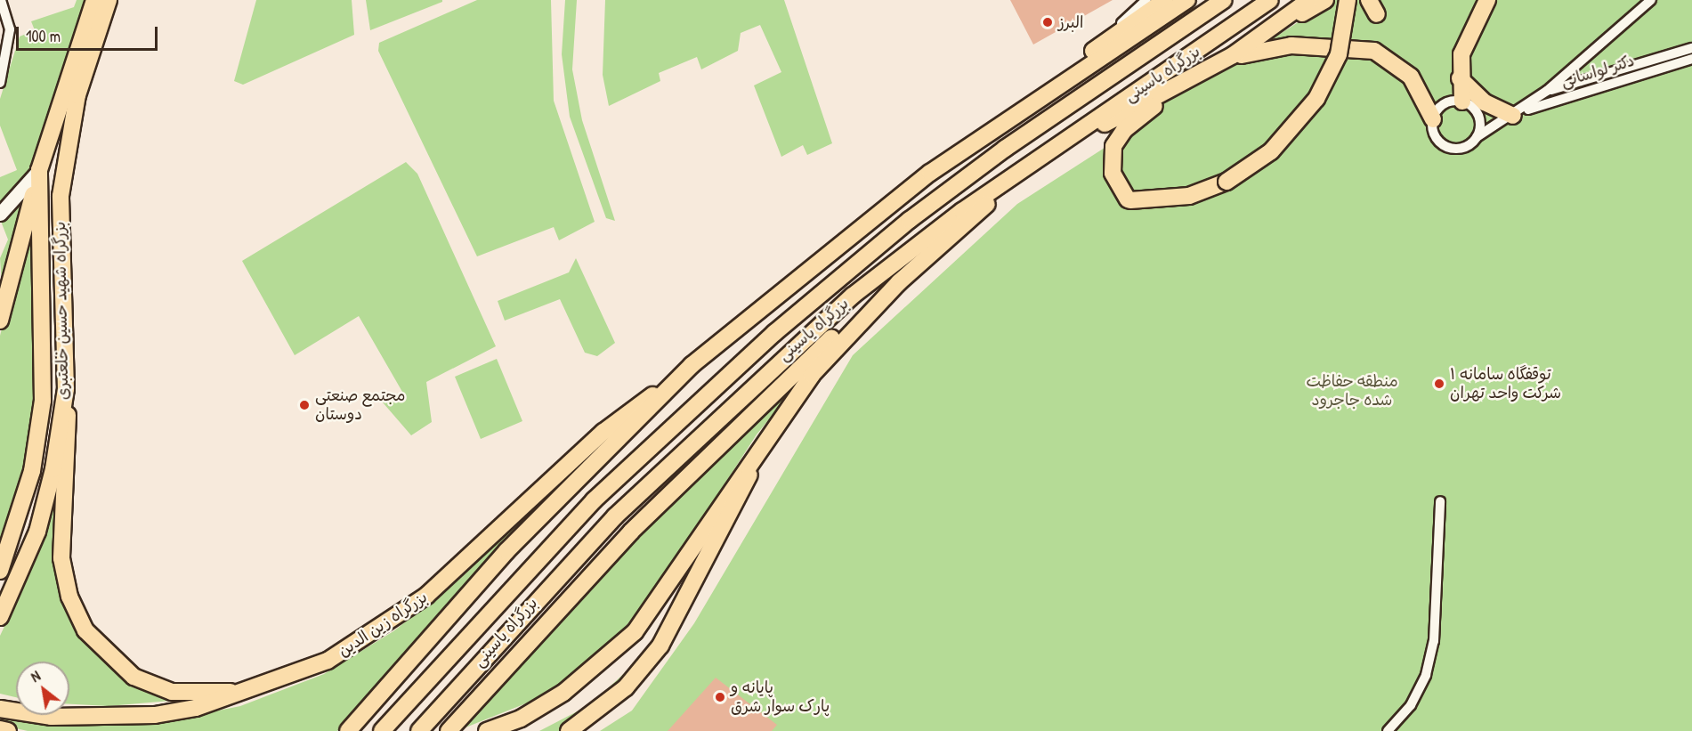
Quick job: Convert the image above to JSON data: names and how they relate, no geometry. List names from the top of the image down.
{
  "streets": {
    "highway": ["بزرگراه یاسینی", "بزرگراه شهید حسین خلعتبری", "بزرگراه زین الدین"],
    "street": ["دکتر لواسانی"]
  },
  "parks": ["منطقه حفاظت شده جاجرود"],
  "places": [
    "البرز",
    "توقفگاه سامانه ۱ شرکت واحد تهران",
    "مجتمع صنعتی دوستان",
    "پایانه و پارک‌ سوار شرق"
  ],
  "scale_bar": "100 m",
  "north": "top left"
}
